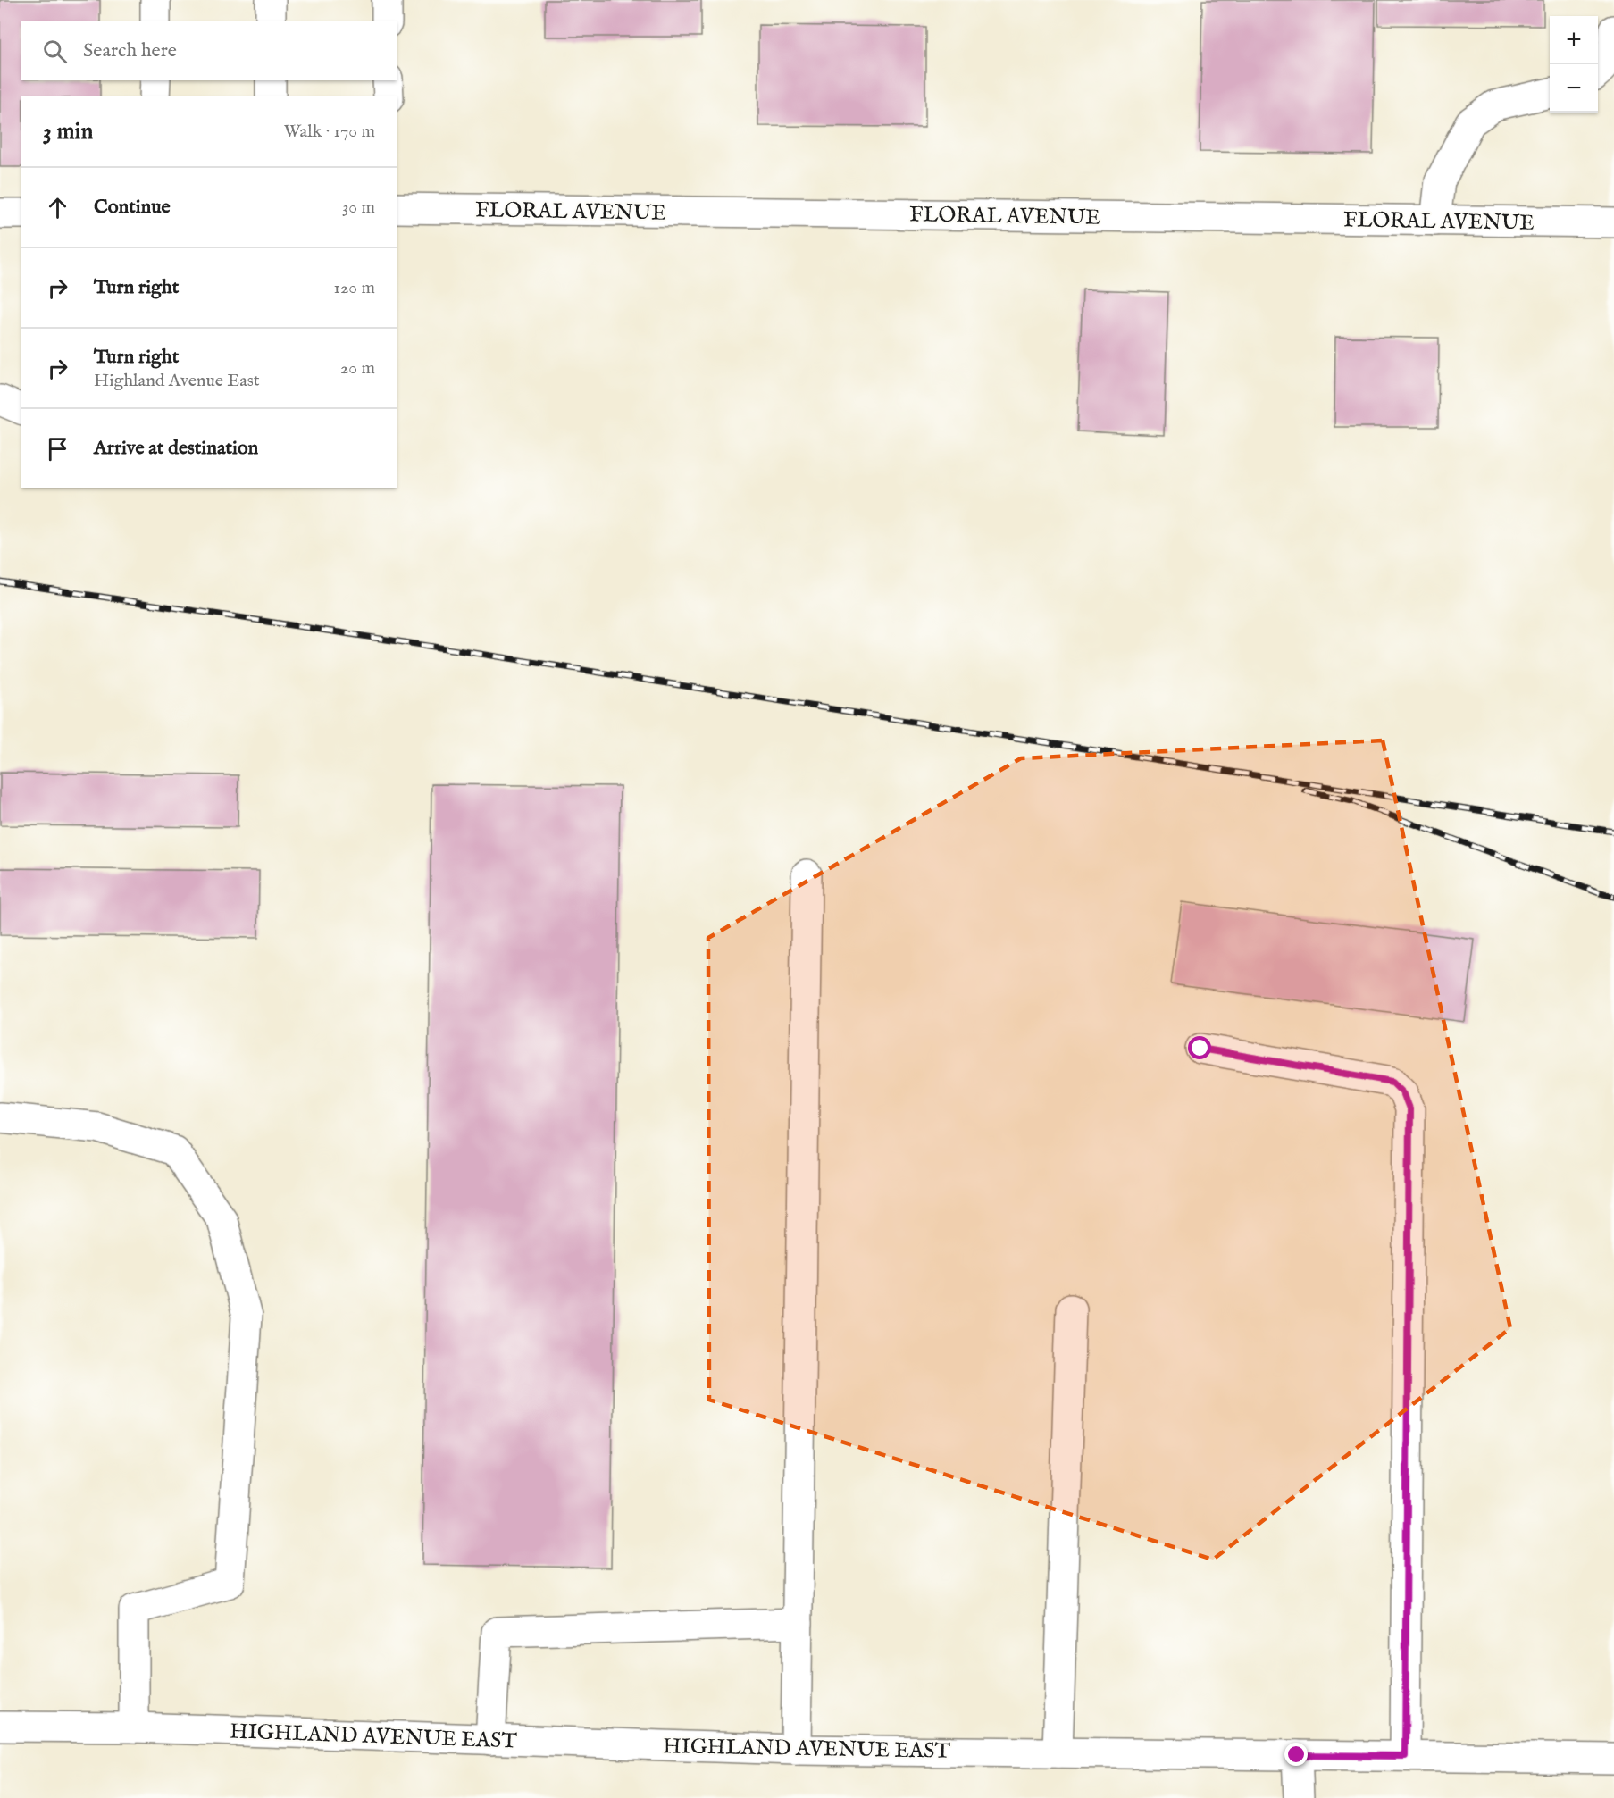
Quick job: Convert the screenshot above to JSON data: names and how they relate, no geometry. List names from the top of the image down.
{
  "streets": {
    "street": ["FLORAL AVENUE", "HIGHLAND AVENUE EAST"]
  },
  "page": {
    "map_buttons": ["+", "−"],
    "search": "Search here",
    "heading": ["3 min", "Walk · 170 m"],
    "list": [
      ["Continue", "30 m"],
      ["Turn right", "120 m"],
      ["Turn right", "Highland Avenue East", "20 m"],
      "Arrive at destination"
    ]
  }
}
